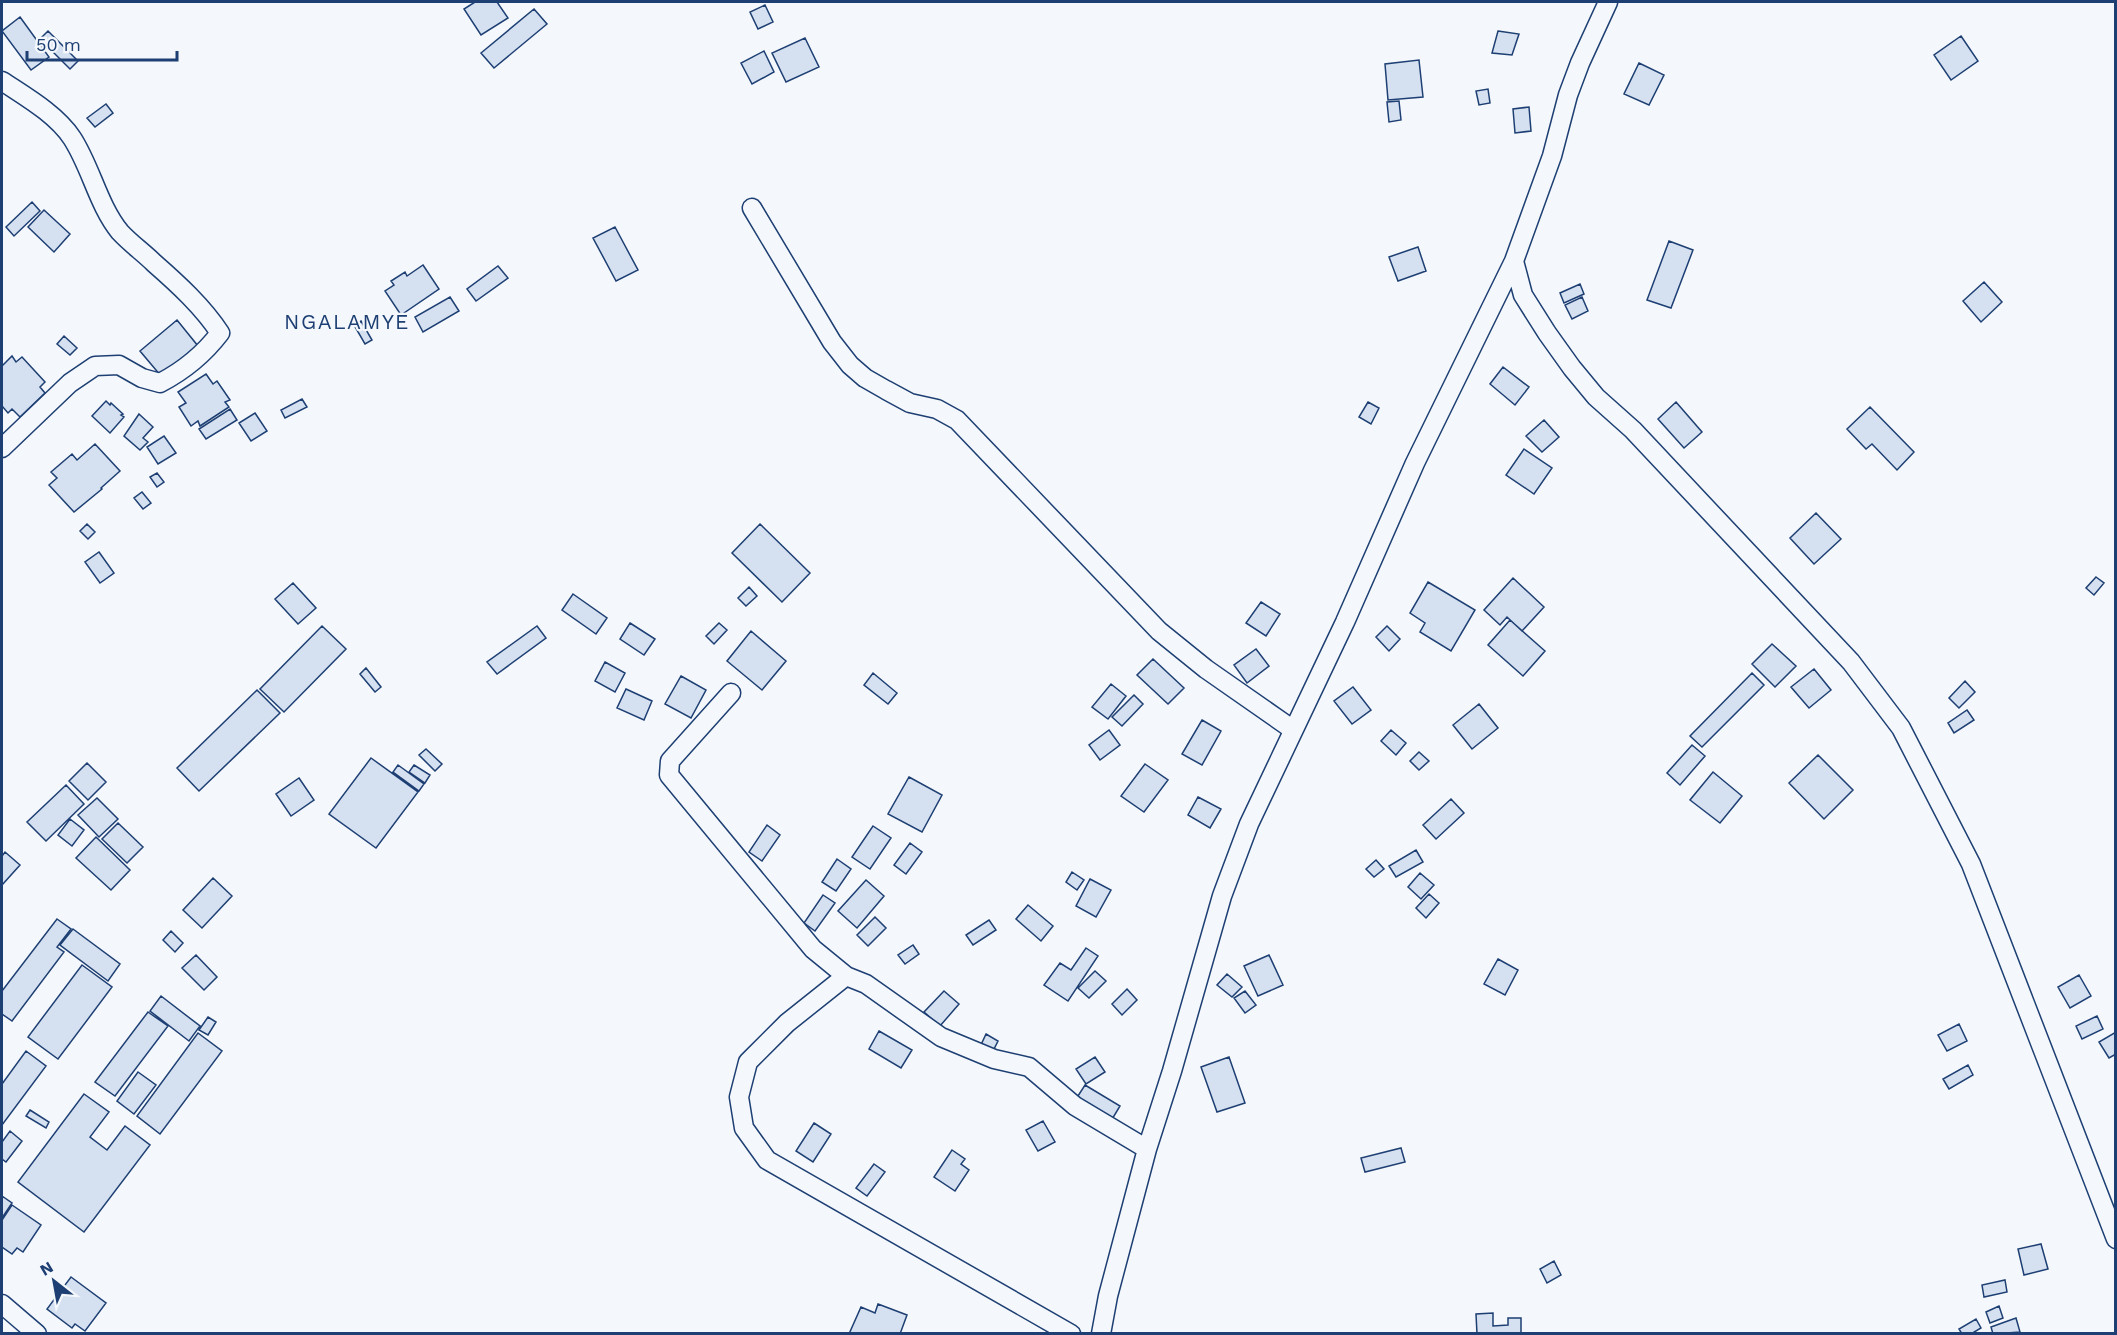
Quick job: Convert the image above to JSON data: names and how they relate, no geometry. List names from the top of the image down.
{
  "districts": ["NGALAMYE"],
  "scale_bar": "50 m",
  "north": "top left"
}
